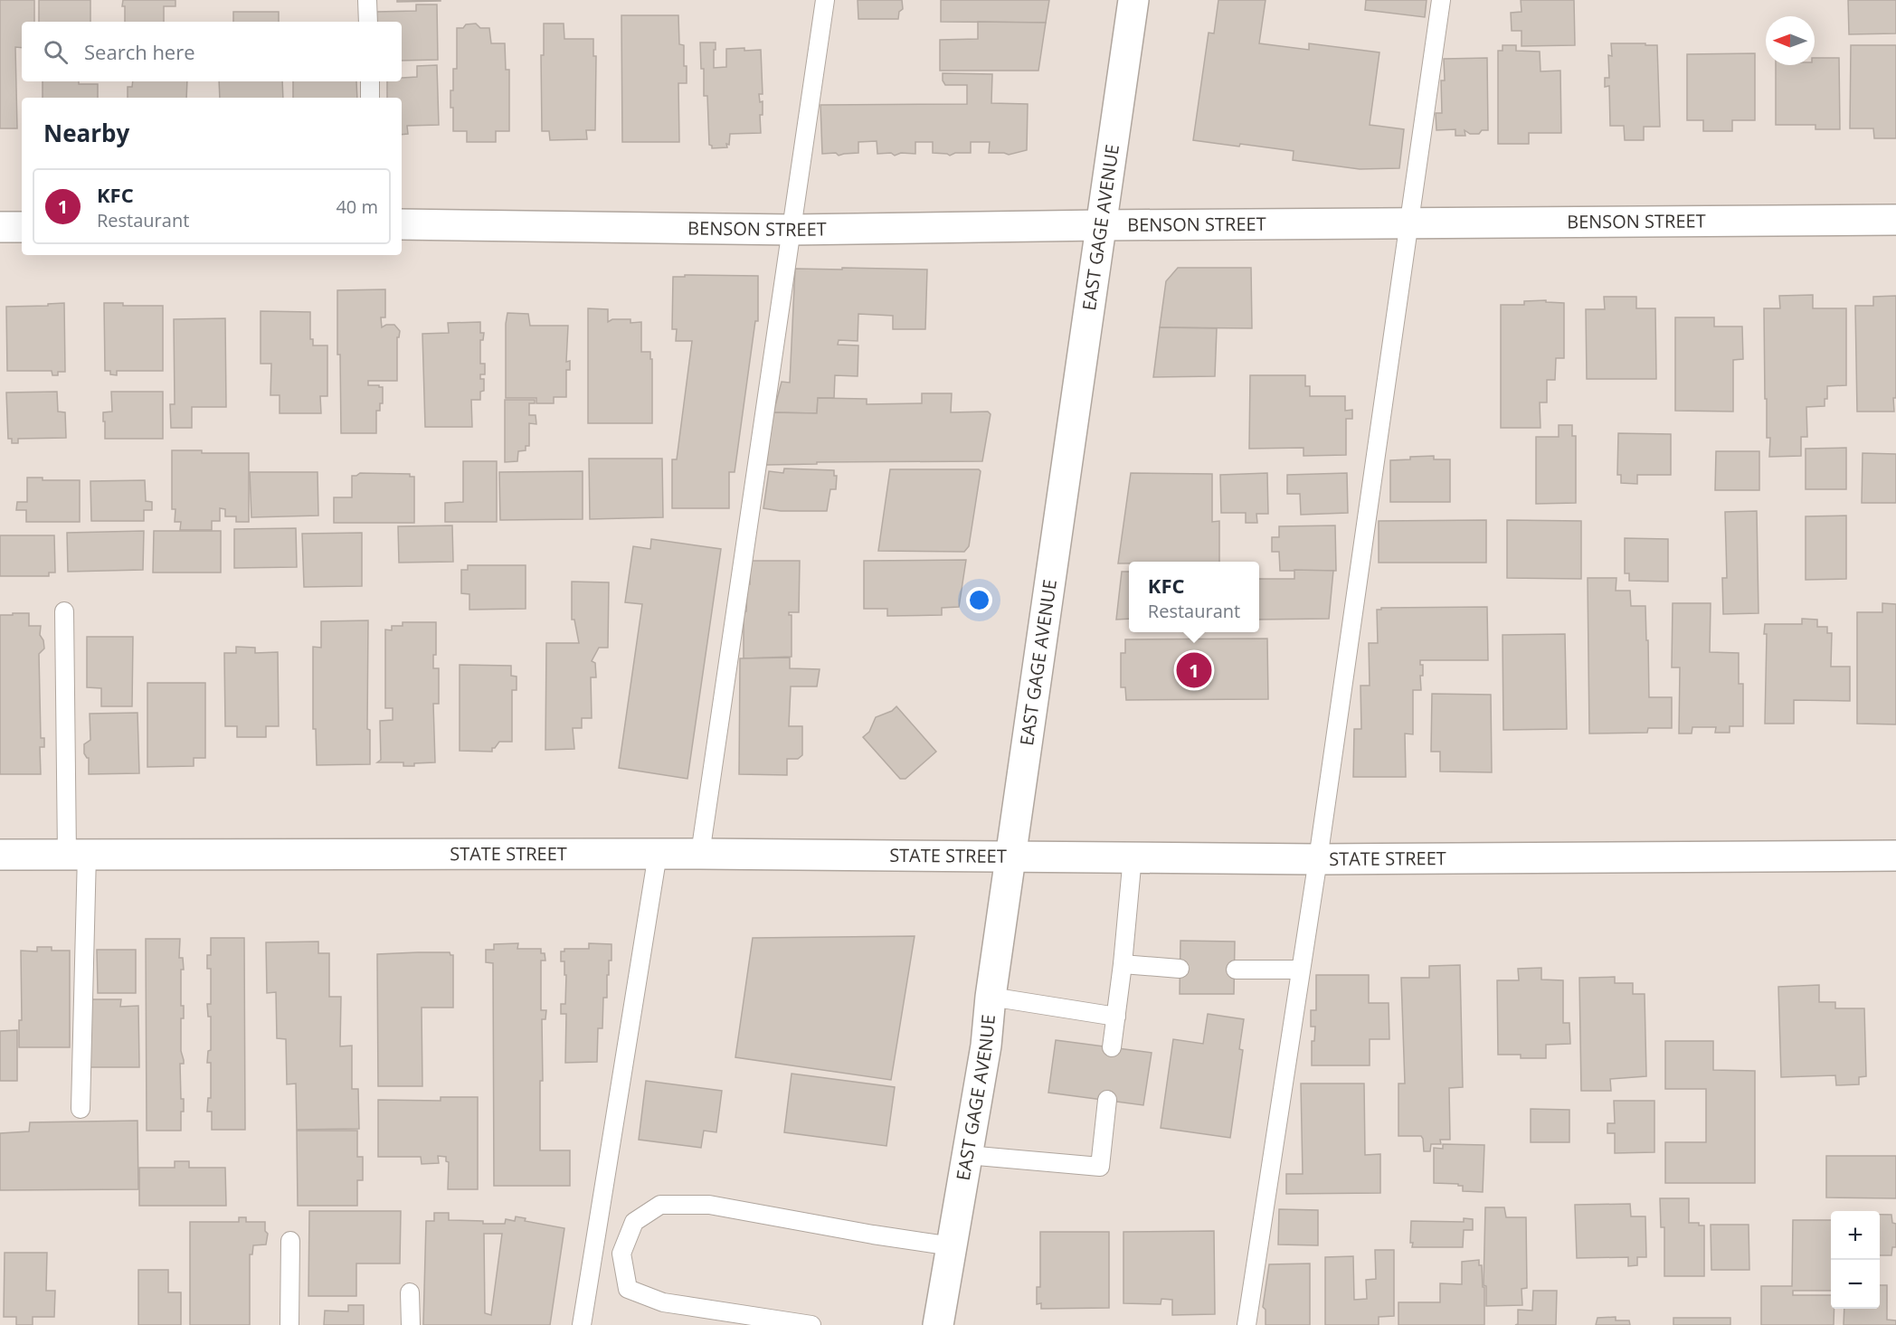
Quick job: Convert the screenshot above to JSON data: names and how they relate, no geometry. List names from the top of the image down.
{
  "streets": {
    "main road": ["BENSON STREET", "EAST GAGE AVENUE", "STATE STREET"]
  },
  "crossings": [
    ["BENSON STREET", "EAST GAGE AVENUE"],
    ["EAST GAGE AVENUE", "STATE STREET"]
  ],
  "north": "left",
  "page": {
    "search": "Search here",
    "heading": "Nearby",
    "list": [
      {
        "mark": "1",
        "name": "KFC",
        "note": "Restaurant",
        "value": "40 m"
      }
    ],
    "popup": ["KFC", "Restaurant"],
    "pins": "1",
    "map_buttons": ["+", "−"]
  }
}
